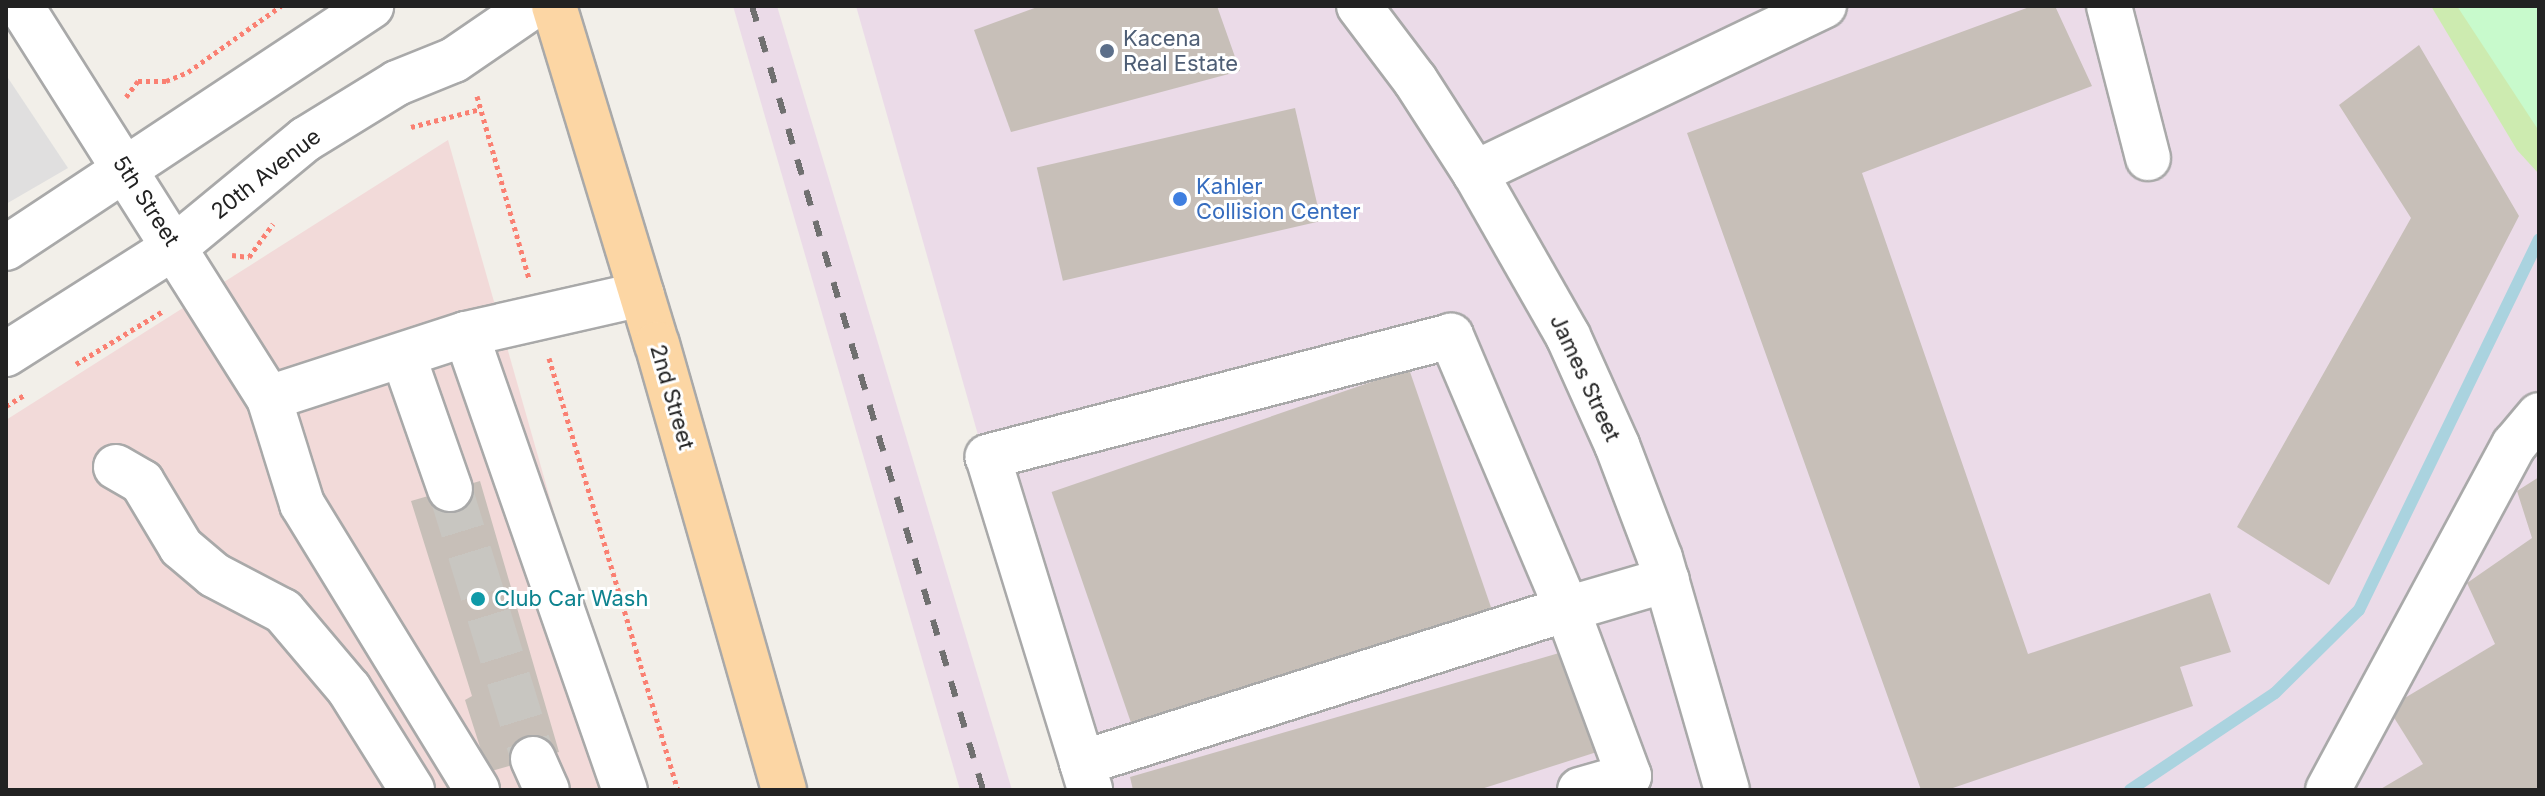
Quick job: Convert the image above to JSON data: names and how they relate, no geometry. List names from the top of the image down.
{
  "streets": {
    "main road": ["2nd Street"],
    "street": ["20th Avenue", "5th Street", "James Street"]
  },
  "crossings": [
    ["20th Avenue", "5th Street"]
  ],
  "places": ["Kacena Real Estate", "Kahler Collision Center", "Club Car Wash"]
}
